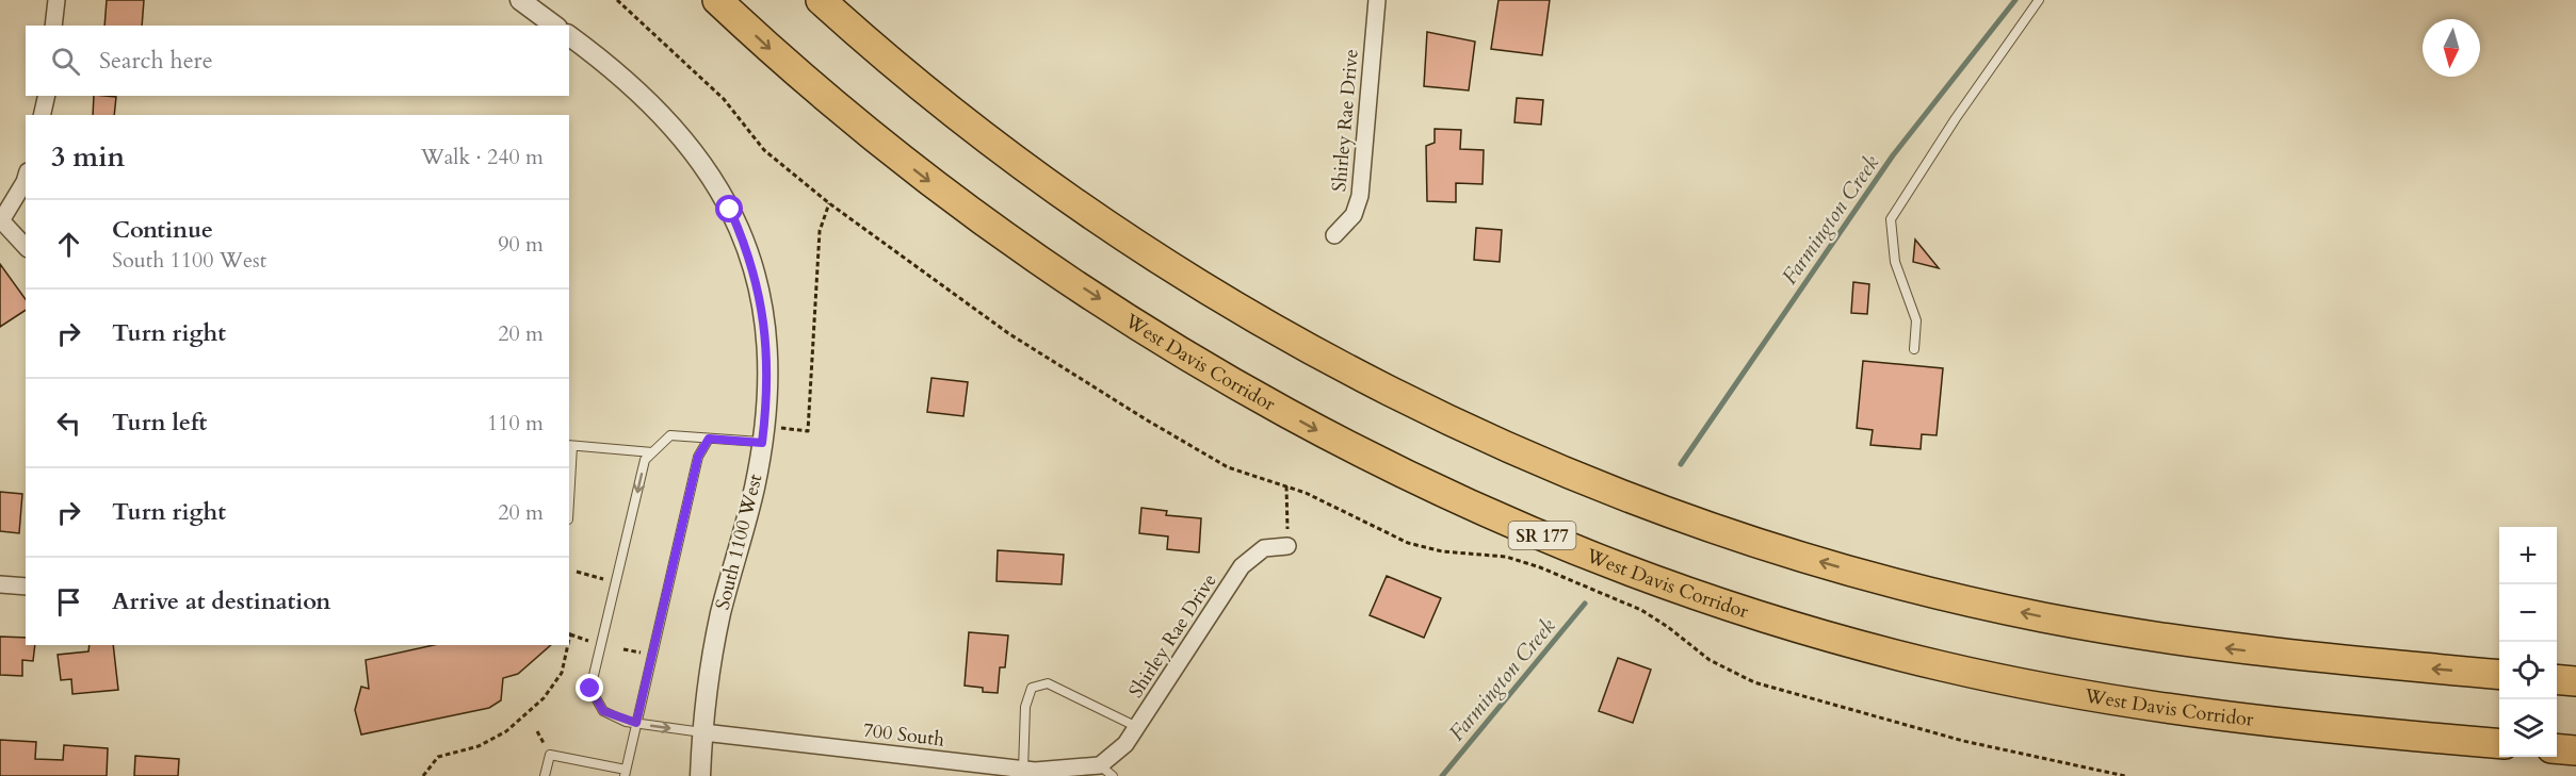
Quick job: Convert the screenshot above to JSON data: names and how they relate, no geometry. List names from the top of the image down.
{
  "streets": {
    "highway": ["West Davis Corridor", "SR 177"],
    "street": ["Shirley Rae Drive", "South 1100 West", "700 South"]
  },
  "crossings": [
    ["Shirley Rae Drive", "700 South"],
    ["South 1100 West", "700 South"]
  ],
  "water": ["Farmington Creek"],
  "north": "bottom",
  "page": {
    "search": "Search here",
    "heading": ["3 min", "Walk · 240 m"],
    "list": [
      ["Continue", "South 1100 West", "90 m"],
      ["Turn right", "20 m"],
      ["Turn left", "110 m"],
      ["Turn right", "20 m"],
      "Arrive at destination"
    ],
    "map_buttons": ["+", "−"]
  }
}
